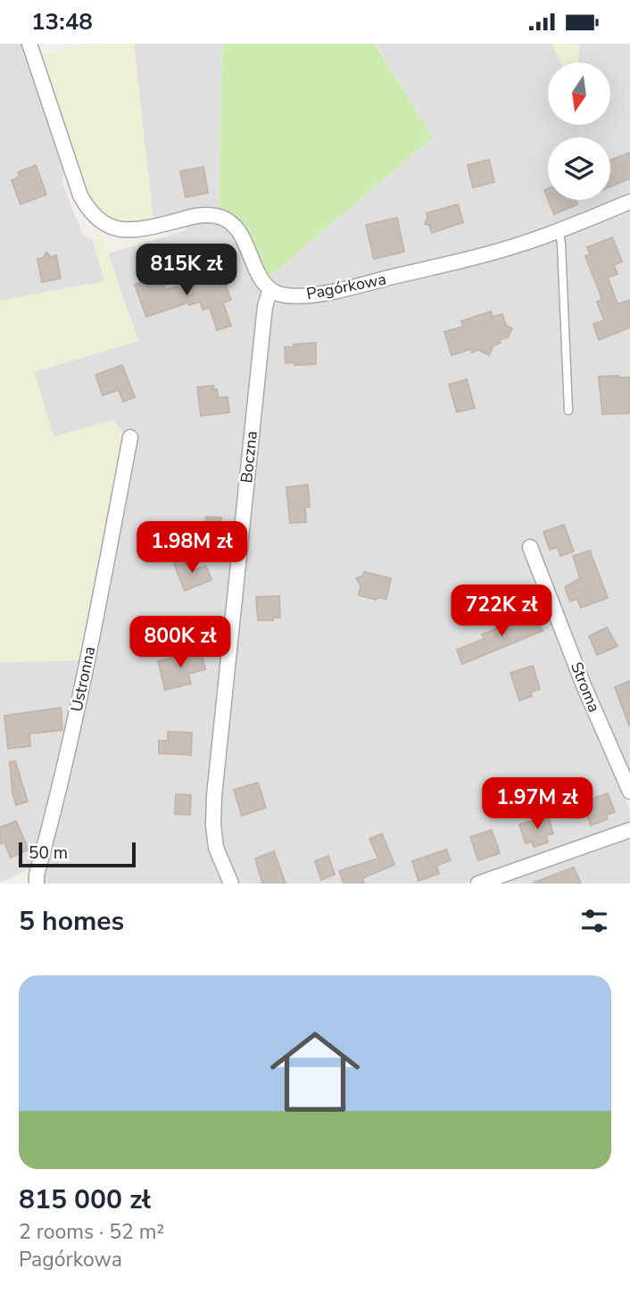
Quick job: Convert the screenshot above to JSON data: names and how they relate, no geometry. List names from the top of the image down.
{
  "streets": {
    "street": [
      "Pagórkowa",
      "Boczna",
      "Ustronna",
      "Stroma"
    ]
  },
  "crossings": [
    ["Pagórkowa", "Boczna"]
  ],
  "scale_bar": "50 m",
  "north": "bottom",
  "page": {
    "status": "13:48",
    "price": [
      "815K zł",
      "1.98M zł",
      "722K zł",
      "800K zł",
      "1.97M zł"
    ],
    "scale": "50 m",
    "heading": "5 homes",
    "list": [
      {
        "name": "815 000 zł",
        "note": "2 rooms · 52 m² · Pagórkowa"
      }
    ]
  }
}
